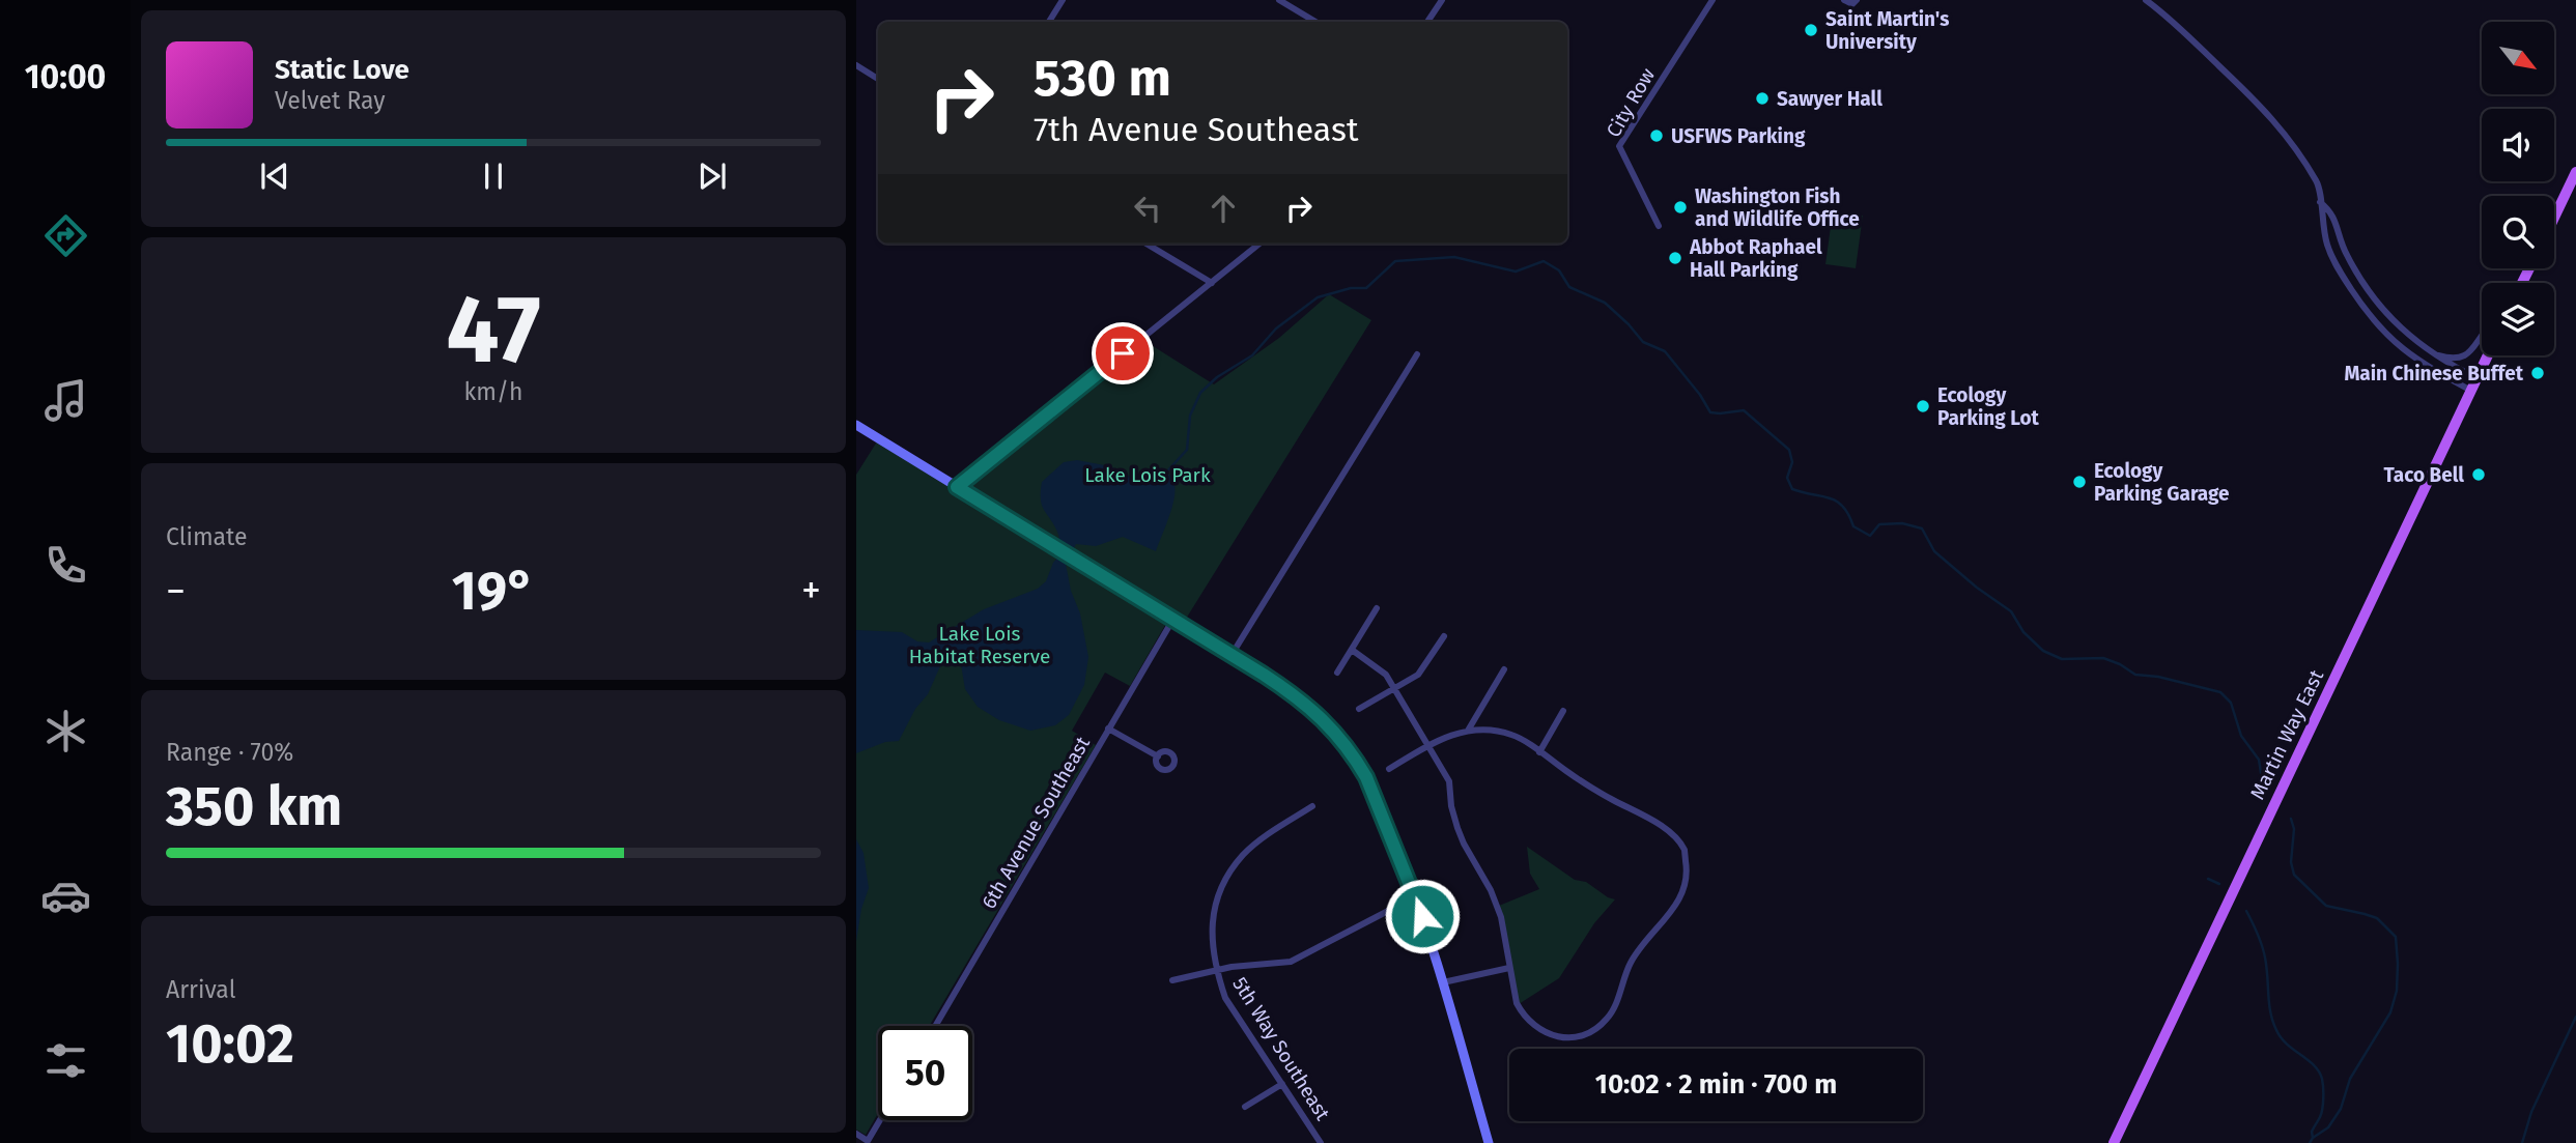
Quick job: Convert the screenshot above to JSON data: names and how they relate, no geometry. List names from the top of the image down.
{
  "streets": {
    "main road": ["Martin Way East"],
    "street": ["City Row", "6th Avenue Southeast", "5th Way Southeast"]
  },
  "parks": ["Lake Lois Park", "Lake Lois Habitat Reserve"],
  "places": [
    "Saint Martin's University",
    "Sawyer Hall",
    "USFWS Parking",
    "Washington Fish and Wildlife Office",
    "Abbot Raphael Hall Parking",
    "Main Chinese Buffet",
    "Ecology Parking Lot",
    "Taco Bell",
    "Ecology Parking Garage"
  ],
  "north": "bottom right",
  "page": {
    "tabs": "10:00",
    "turn": ["530 m", "7th Avenue Southeast"],
    "song": ["Static Love", "Velvet Ray"],
    "tile": [
      ["47", "km/h"],
      "Climate",
      ["Range · 70%", "350 km"],
      ["Arrival", "10:02"]
    ],
    "heat": ["−", "19°", "+"],
    "limit": "50",
    "trip": "10:02 · 2 min · 700 m"
  }
}
